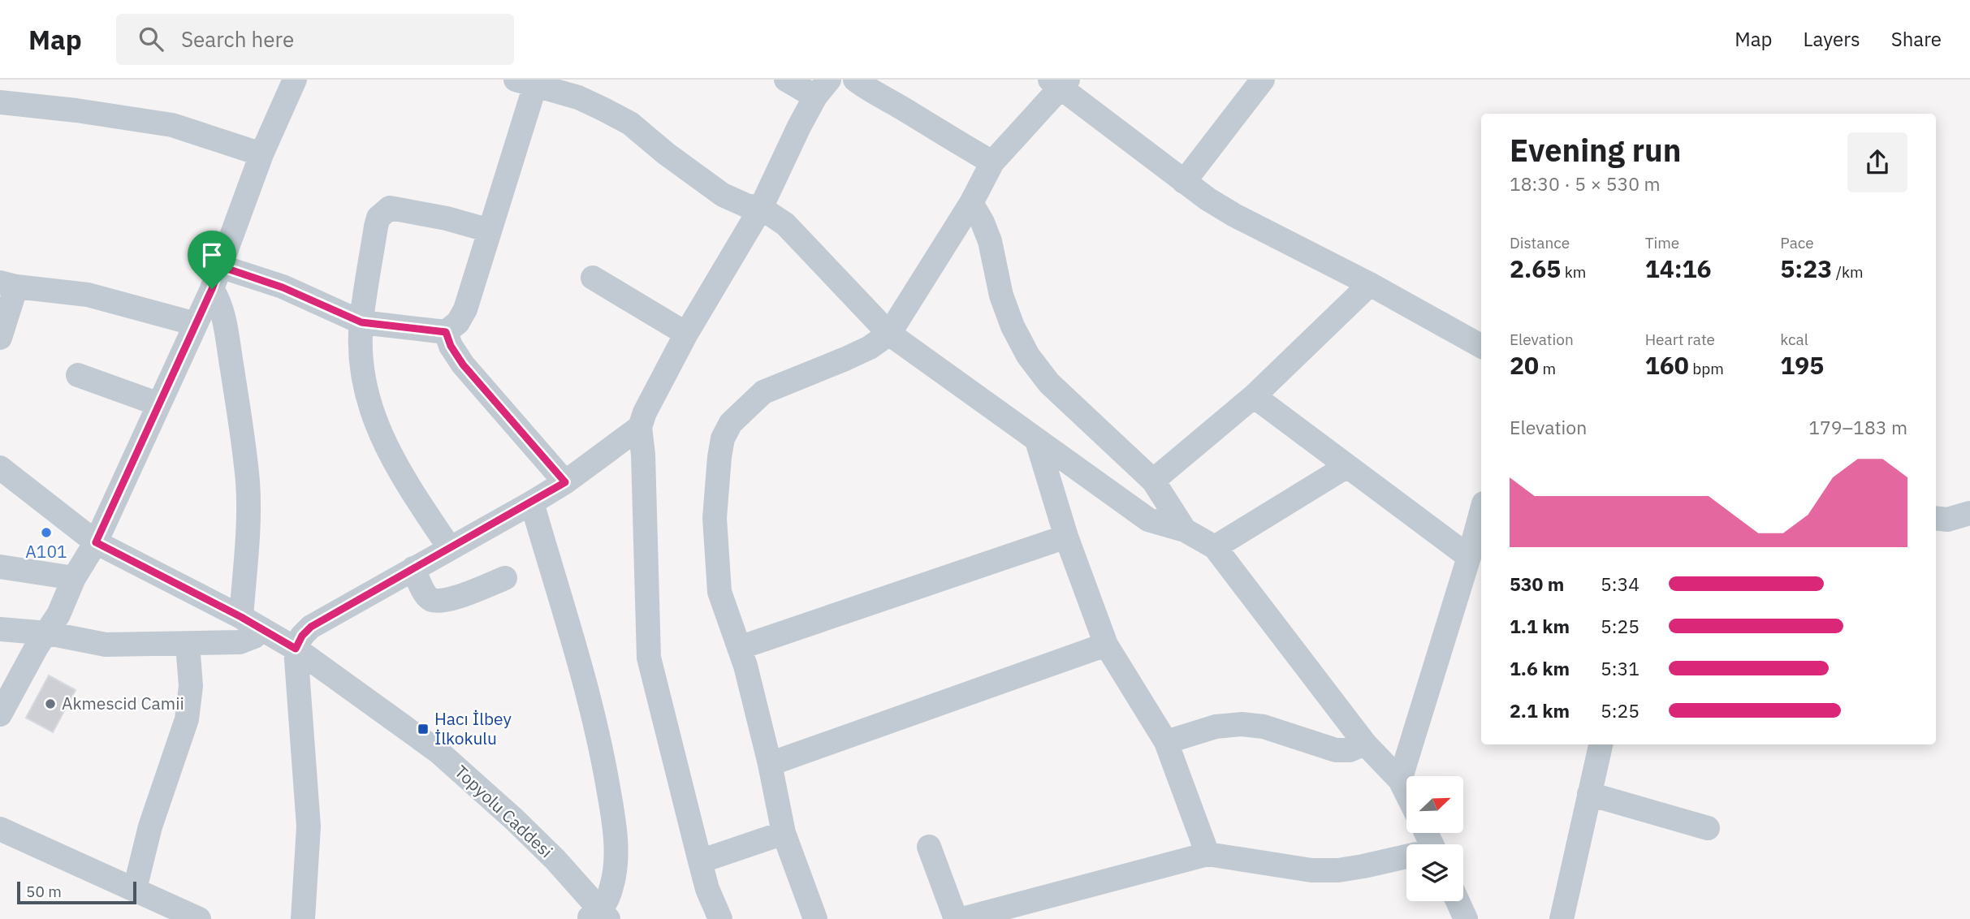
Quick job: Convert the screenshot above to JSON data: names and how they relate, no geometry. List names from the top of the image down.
{
  "streets": {
    "street": ["Topyolu Caddesi"]
  },
  "places": {
    "other": ["A101", "Akmescid Camii"],
    "transit": ["Hacı İlbey İlkokulu"]
  },
  "scale_bar": "50 m",
  "north": "top right",
  "page": {
    "header": "Map",
    "search": "Search here",
    "nav": ["Map", "Layers", "Share"],
    "heading": ["Evening run", "18:30 · 5 × 530 m"],
    "stats": [
      ["Distance", "2.65 km"],
      ["Time", "14:16"],
      ["Pace", "5:23 /km"],
      ["Elevation", "20 m"],
      ["Heart rate", "160 bpm"],
      ["kcal", "195"]
    ],
    "chart": ["Elevation", "179–183 m"],
    "list": [
      {
        "name": "530 m",
        "note": "5:34"
      },
      {
        "name": "1.1 km",
        "note": "5:25"
      },
      {
        "name": "1.6 km",
        "note": "5:31"
      },
      {
        "name": "2.1 km",
        "note": "5:25"
      }
    ],
    "scale": "50 m"
  }
}
